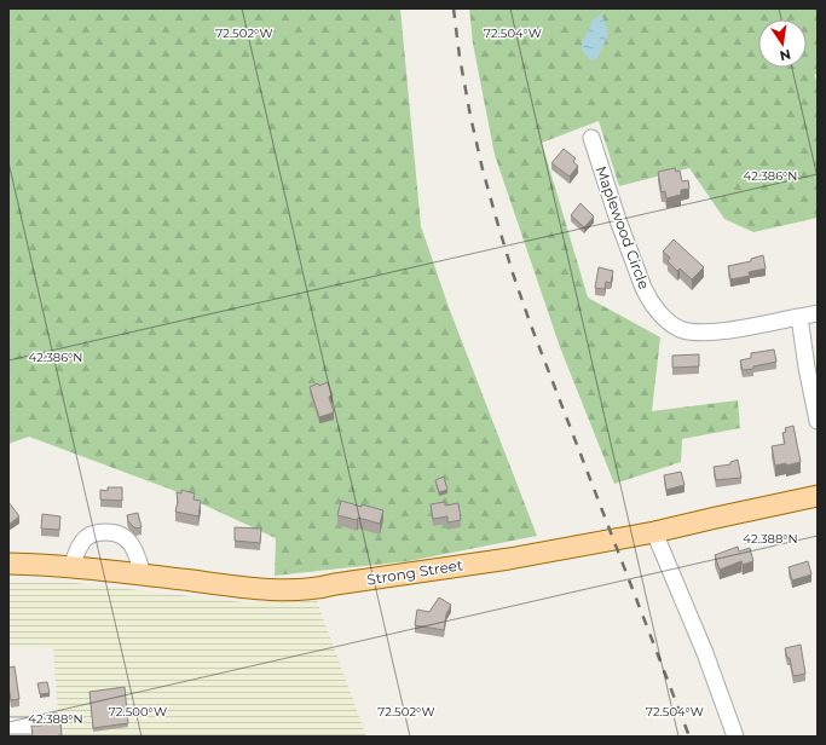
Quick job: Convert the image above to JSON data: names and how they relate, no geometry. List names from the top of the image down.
{
  "streets": {
    "main road": ["Strong Street"],
    "street": ["Maplewood Circle"]
  },
  "north": "bottom",
  "coordinates": [
    "72.502°W",
    "72.504°W",
    "42.386°N",
    "42.388°N",
    "72.500°W"
  ]
}
